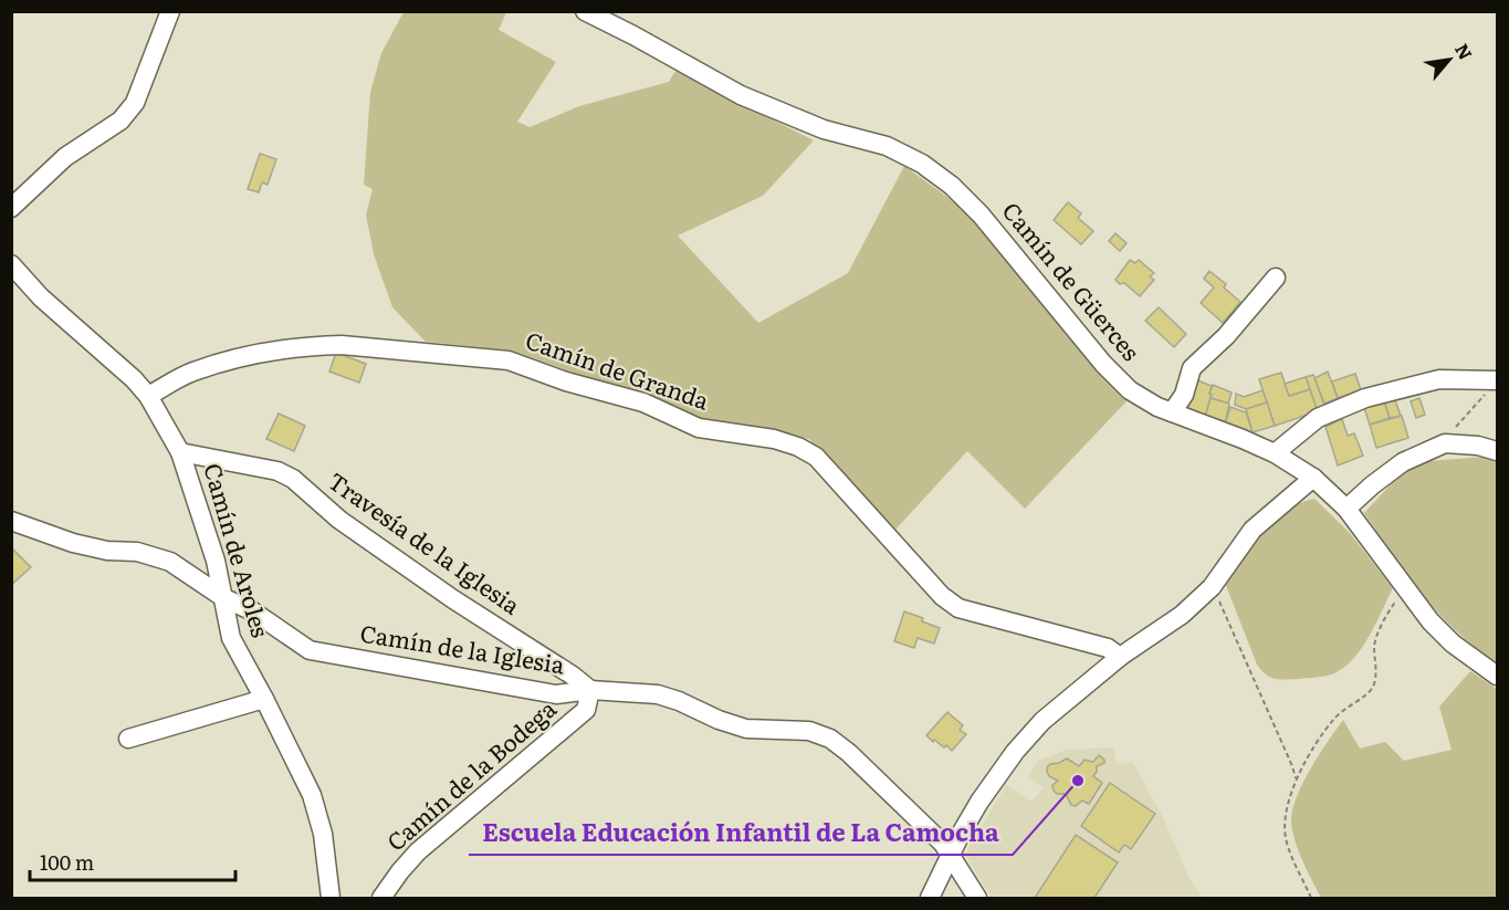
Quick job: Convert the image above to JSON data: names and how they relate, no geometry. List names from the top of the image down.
{
  "streets": {
    "street": [
      "Camín de Güerces",
      "Camín de Granda",
      "Travesía de la Iglesia",
      "Camín de Aroles",
      "Camín de la Iglesia",
      "Camín de la Bodega"
    ]
  },
  "crossings": [
    ["Camín de Granda", "Camín de Aroles"],
    ["Travesía de la Iglesia", "Camín de Aroles"],
    ["Travesía de la Iglesia", "Camín de la Iglesia"],
    ["Travesía de la Iglesia", "Camín de la Bodega"],
    ["Camín de Aroles", "Camín de la Iglesia"],
    ["Camín de la Iglesia", "Camín de la Bodega"]
  ],
  "places": ["Escuela Educación Infantil de La Camocha"],
  "scale_bar": "100 m",
  "north": "top right"
}
